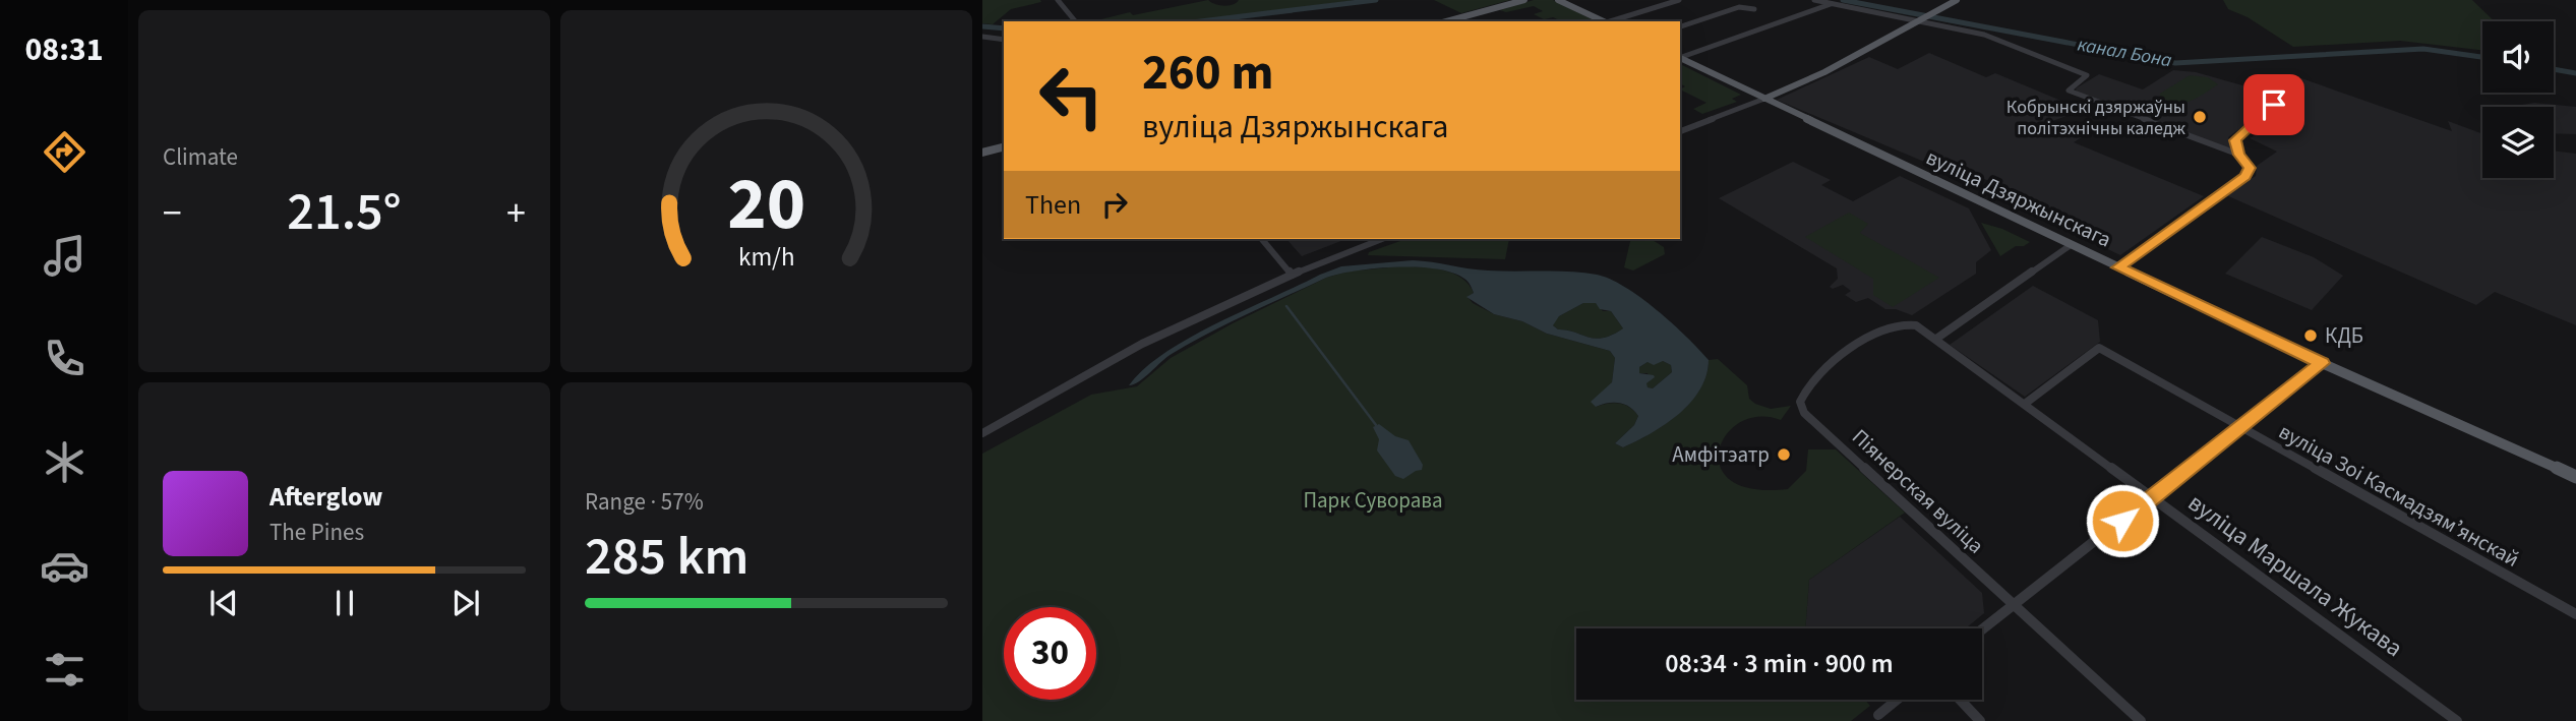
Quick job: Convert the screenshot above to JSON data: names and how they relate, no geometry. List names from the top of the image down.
{
  "streets": {
    "main road": ["вуліца Дзяржынскага"],
    "street": ["Піянерская вуліца", "вуліца Зоі Касмадзямʼянскай", "вуліца Маршала Жукава"]
  },
  "crossings": [
    ["Піянерская вуліца", "вуліца Маршала Жукава"],
    ["вуліца Зоі Касмадзямʼянскай", "вуліца Маршала Жукава"]
  ],
  "water": ["канал Бона"],
  "parks": ["Парк Суворава"],
  "places": ["Кобрынскі дзяржаўны політэхнічны каледж", "КДБ", "Амфітэатр"],
  "page": {
    "tabs": "08:31",
    "tile": [
      "Climate",
      ["Range · 57%", "285 km"]
    ],
    "turn": ["260 m", "вуліца Дзяржынскага"],
    "then": "Then",
    "heat": ["−", "21.5°", "+"],
    "song": ["Afterglow", "The Pines"],
    "limit": "30",
    "trip": "08:34 · 3 min · 900 m",
    "gauge": ["20", "km/h"]
  }
}
